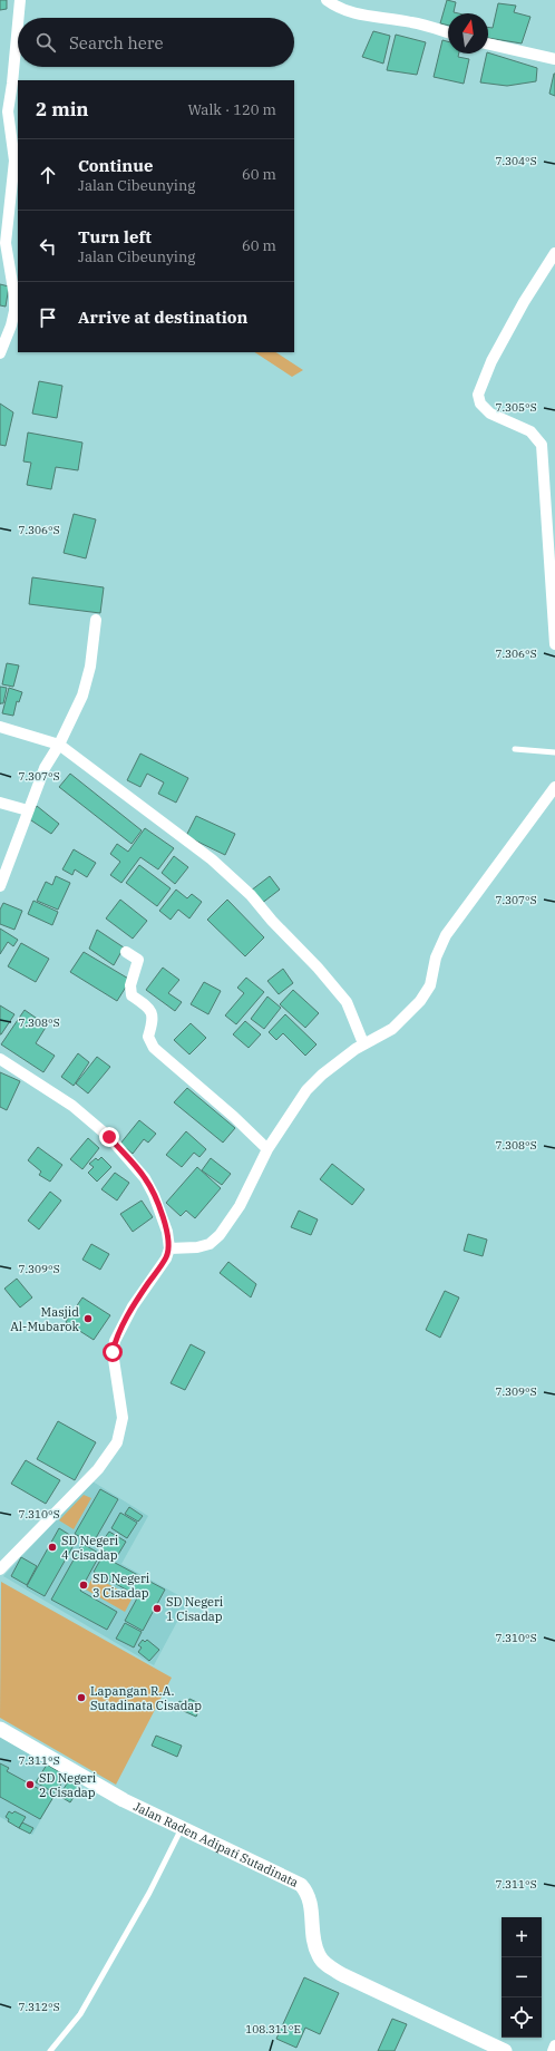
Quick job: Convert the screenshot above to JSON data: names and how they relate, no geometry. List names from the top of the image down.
{
  "streets": {
    "street": ["Jalan Raden Adipati Sutadinata"]
  },
  "places": [
    "Masjid Al-Mubarok",
    "SD Negeri 4 Cisadap",
    "SD Negeri 3 Cisadap",
    "SD Negeri 1 Cisadap",
    "Lapangan R.A. Sutadinata Cisadap",
    "SD Negeri 2 Cisadap"
  ],
  "north": "top",
  "page": {
    "search": "Search here",
    "heading": ["2 min", "Walk · 120 m"],
    "list": [
      ["Continue", "Jalan Cibeunying", "60 m"],
      ["Turn left", "Jalan Cibeunying", "60 m"],
      "Arrive at destination"
    ],
    "map_buttons": ["+", "−"]
  },
  "coordinates": [
    "7.304°S",
    "7.305°S",
    "7.306°S",
    "7.307°S",
    "7.308°S",
    "7.309°S",
    "7.310°S",
    "7.311°S",
    "7.312°S",
    "108.311°E"
  ]
}
